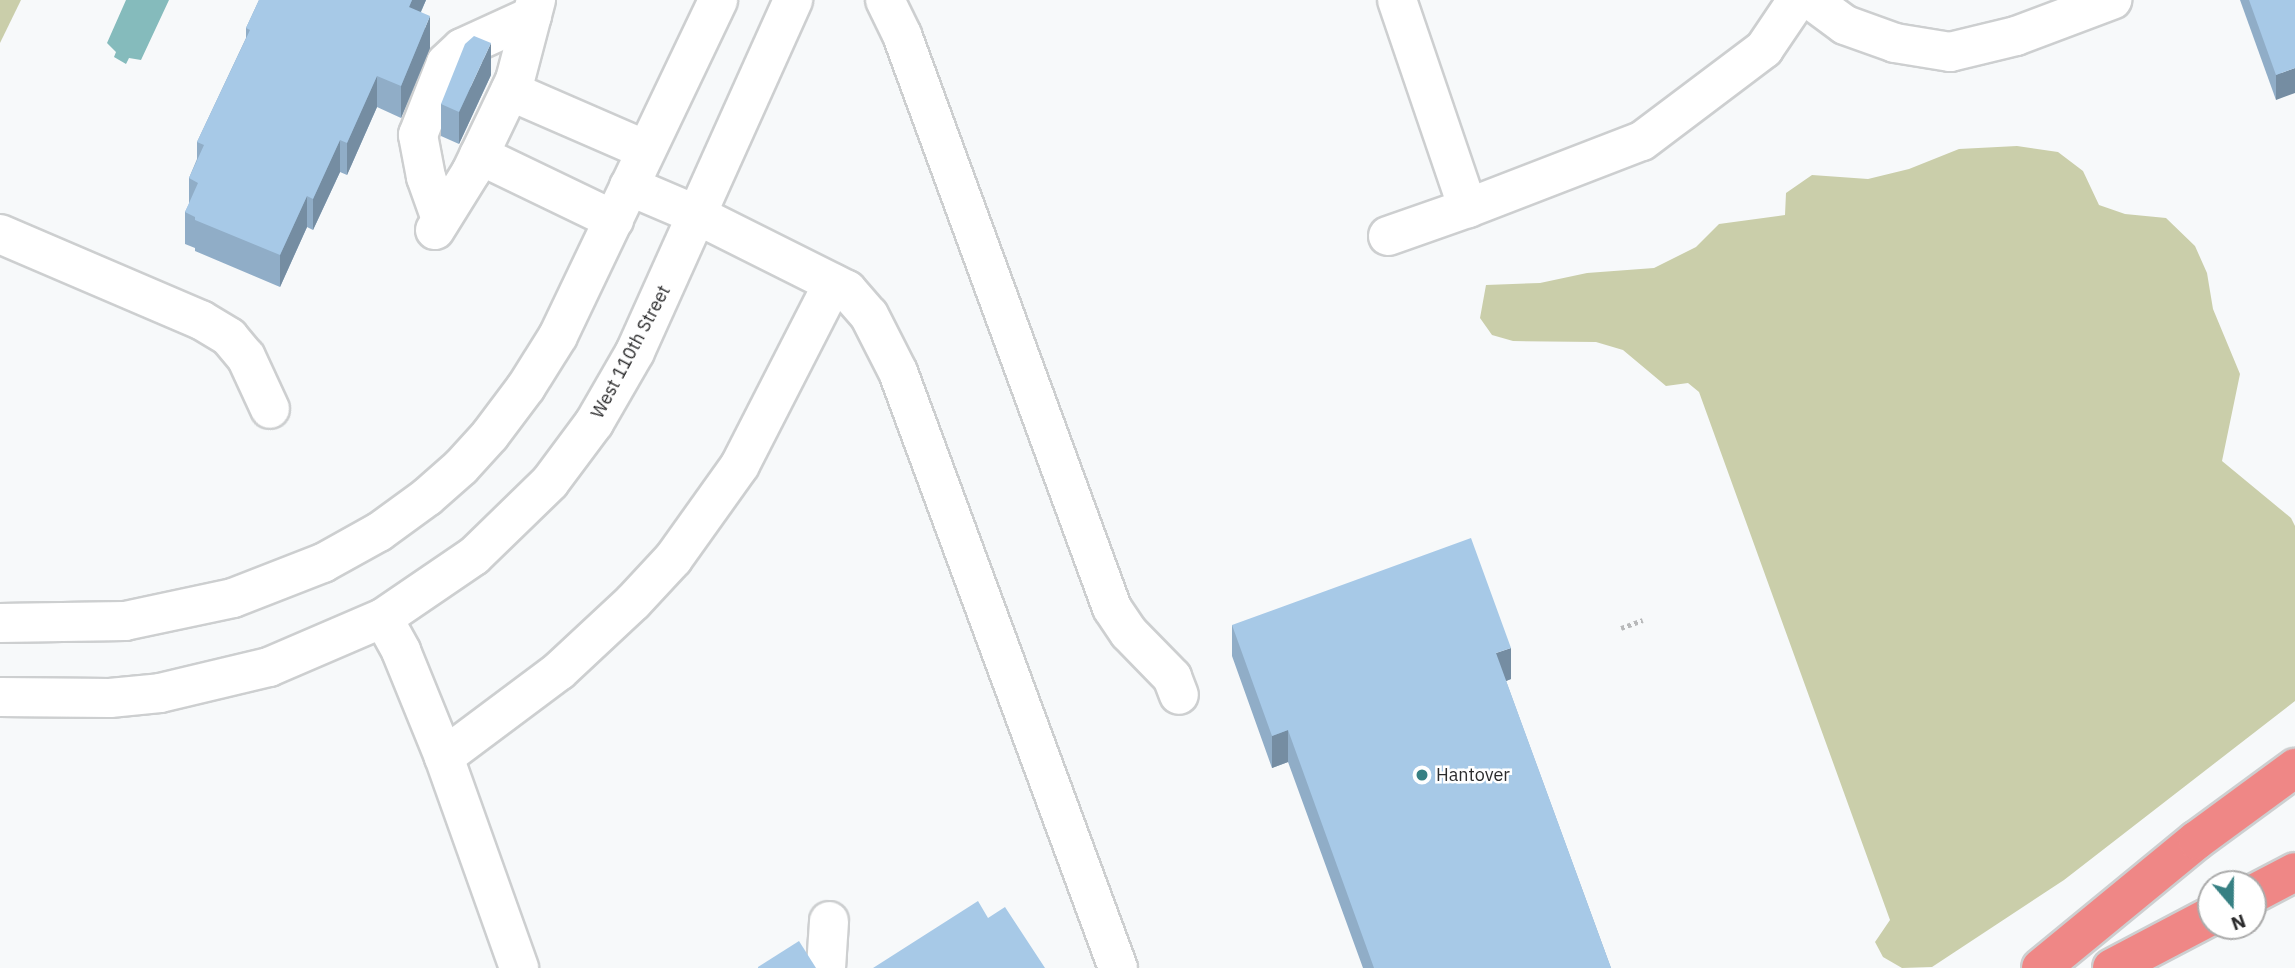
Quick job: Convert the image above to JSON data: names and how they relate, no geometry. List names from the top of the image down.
{
  "streets": {
    "street": ["West 110th Street"]
  },
  "places": ["Hantover"],
  "north": "bottom"
}
